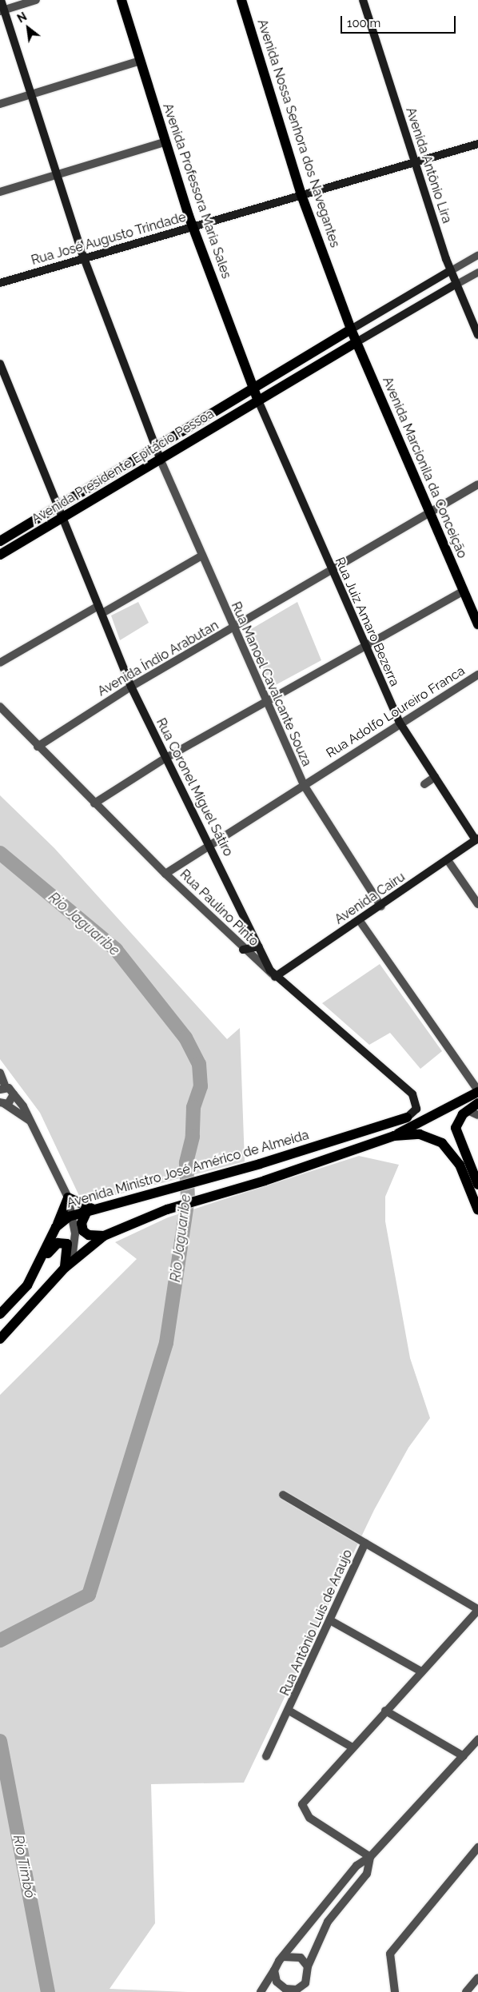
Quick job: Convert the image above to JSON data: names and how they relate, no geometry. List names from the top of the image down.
{
  "streets": {
    "main road": [
      "Avenida Nossa Senhora dos Navegantes",
      "Avenida Antônio Lira",
      "Avenida Professora Maria Sales",
      "Rua José Augusto Trindade",
      "Avenida Presidente Epitácio Pessoa",
      "Avenida Marcionila da Conceição",
      "Rua Juiz Amaro Bezerra",
      "Rua Coronel Miguel Sátiro",
      "Avenida Cairu",
      "Rua Paulino Pinto",
      "Avenida Ministro José Américo de Almeida"
    ],
    "street": [
      "Avenida Índio Arabutan",
      "Rua Manoel Cavalcante Souza",
      "Rua Adolfo Loureiro Franca",
      "Rua Antônio Luis de Araujo"
    ]
  },
  "crossings": [
    ["Avenida Nossa Senhora dos Navegantes", "Rua José Augusto Trindade"],
    ["Avenida Nossa Senhora dos Navegantes", "Avenida Presidente Epitácio Pessoa"],
    ["Avenida Nossa Senhora dos Navegantes", "Avenida Marcionila da Conceição"],
    ["Avenida Antônio Lira", "Rua José Augusto Trindade"],
    ["Avenida Antônio Lira", "Avenida Presidente Epitácio Pessoa"],
    ["Avenida Professora Maria Sales", "Rua José Augusto Trindade"],
    ["Avenida Professora Maria Sales", "Avenida Presidente Epitácio Pessoa"],
    ["Avenida Presidente Epitácio Pessoa", "Avenida Marcionila da Conceição"],
    ["Avenida Presidente Epitácio Pessoa", "Rua Juiz Amaro Bezerra"],
    ["Avenida Presidente Epitácio Pessoa", "Rua Manoel Cavalcante Souza"],
    ["Avenida Presidente Epitácio Pessoa", "Rua Coronel Miguel Sátiro"],
    ["Avenida Marcionila da Conceição", "Avenida Índio Arabutan"],
    ["Rua Juiz Amaro Bezerra", "Avenida Índio Arabutan"],
    ["Rua Juiz Amaro Bezerra", "Rua Adolfo Loureiro Franca"],
    ["Rua Juiz Amaro Bezerra", "Avenida Cairu"],
    ["Avenida Índio Arabutan", "Rua Manoel Cavalcante Souza"],
    ["Avenida Índio Arabutan", "Rua Coronel Miguel Sátiro"],
    ["Avenida Índio Arabutan", "Rua Paulino Pinto"],
    ["Rua Manoel Cavalcante Souza", "Rua Adolfo Loureiro Franca"],
    ["Rua Manoel Cavalcante Souza", "Avenida Cairu"],
    ["Rua Adolfo Loureiro Franca", "Rua Coronel Miguel Sátiro"],
    ["Rua Adolfo Loureiro Franca", "Rua Paulino Pinto"],
    ["Rua Coronel Miguel Sátiro", "Avenida Cairu"],
    ["Rua Coronel Miguel Sátiro", "Rua Paulino Pinto"],
    ["Avenida Cairu", "Rua Paulino Pinto"],
    ["Rua Paulino Pinto", "Avenida Ministro José Américo de Almeida"]
  ],
  "water": ["Rio Jaguaribe", "Rio Timbó"],
  "scale_bar": "100 m",
  "north": "top left"
}
